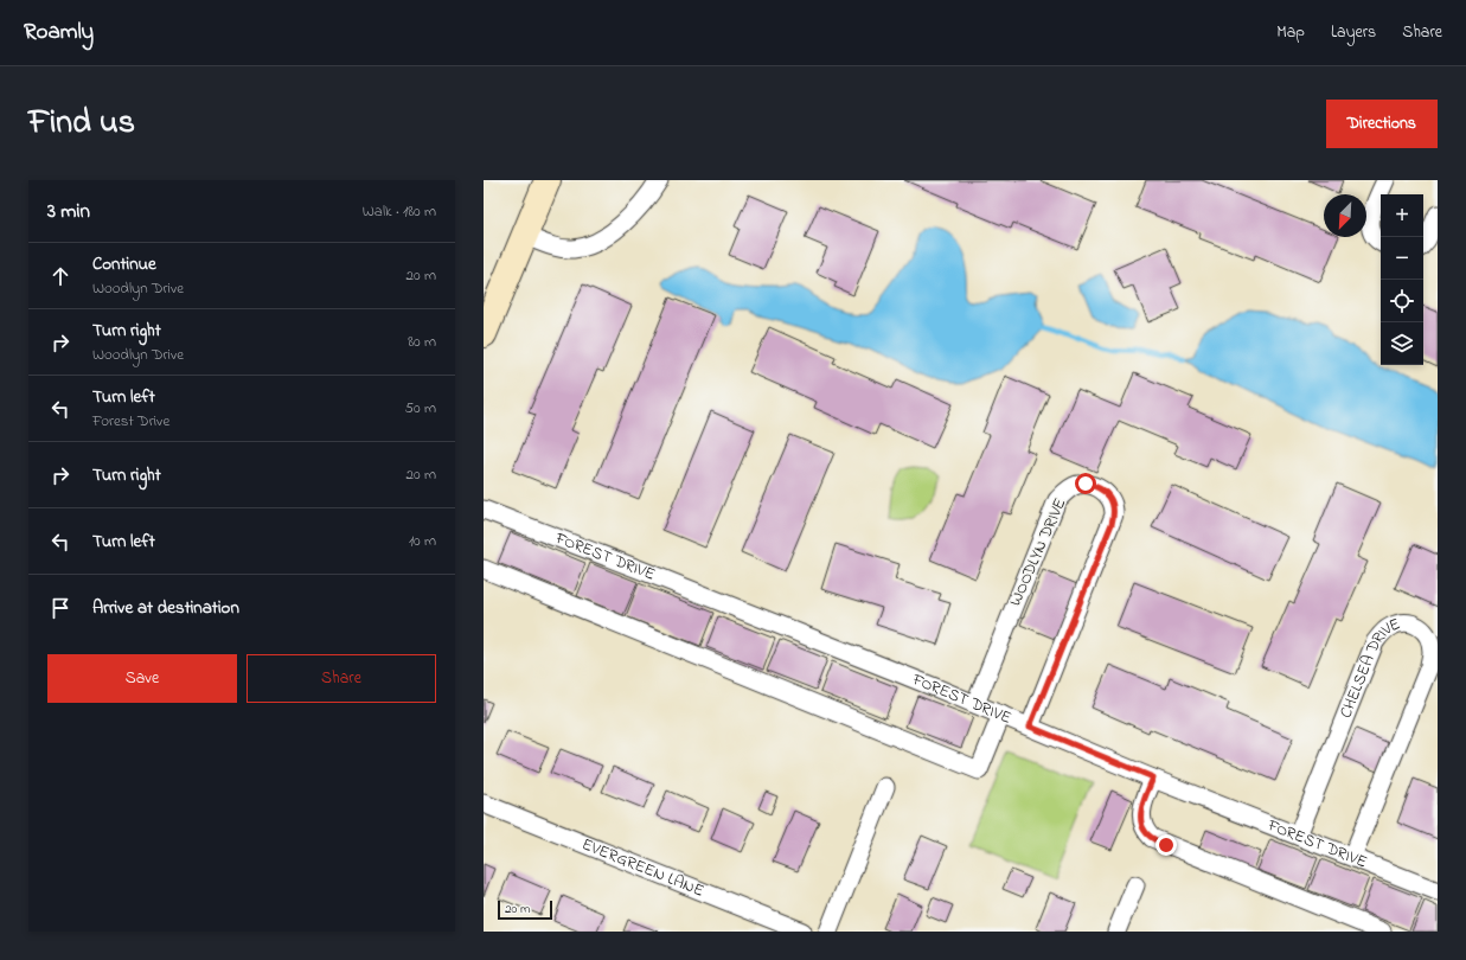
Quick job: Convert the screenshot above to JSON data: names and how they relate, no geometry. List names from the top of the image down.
{
  "streets": {
    "street": [
      "WOODLYN DRIVE",
      "FOREST DRIVE",
      "CHELSEA DRIVE",
      "EVERGREEN LANE"
    ]
  },
  "crossings": [
    ["WOODLYN DRIVE", "FOREST DRIVE"],
    ["FOREST DRIVE", "CHELSEA DRIVE"]
  ],
  "scale_bar": "20 m",
  "north": "bottom left",
  "page": {
    "header": "Roamly",
    "nav": ["Map", "Layers", "Share"],
    "title": "Find us",
    "buttons": [
      "Directions",
      ["Save", "Share"]
    ],
    "heading": ["3 min", "Walk · 180 m"],
    "map_buttons": ["+", "−"],
    "list": [
      ["Continue", "Woodlyn Drive", "20 m"],
      ["Turn right", "Woodlyn Drive", "80 m"],
      ["Turn left", "Forest Drive", "50 m"],
      ["Turn right", "20 m"],
      ["Turn left", "10 m"],
      "Arrive at destination"
    ],
    "scale": "20 m"
  }
}
